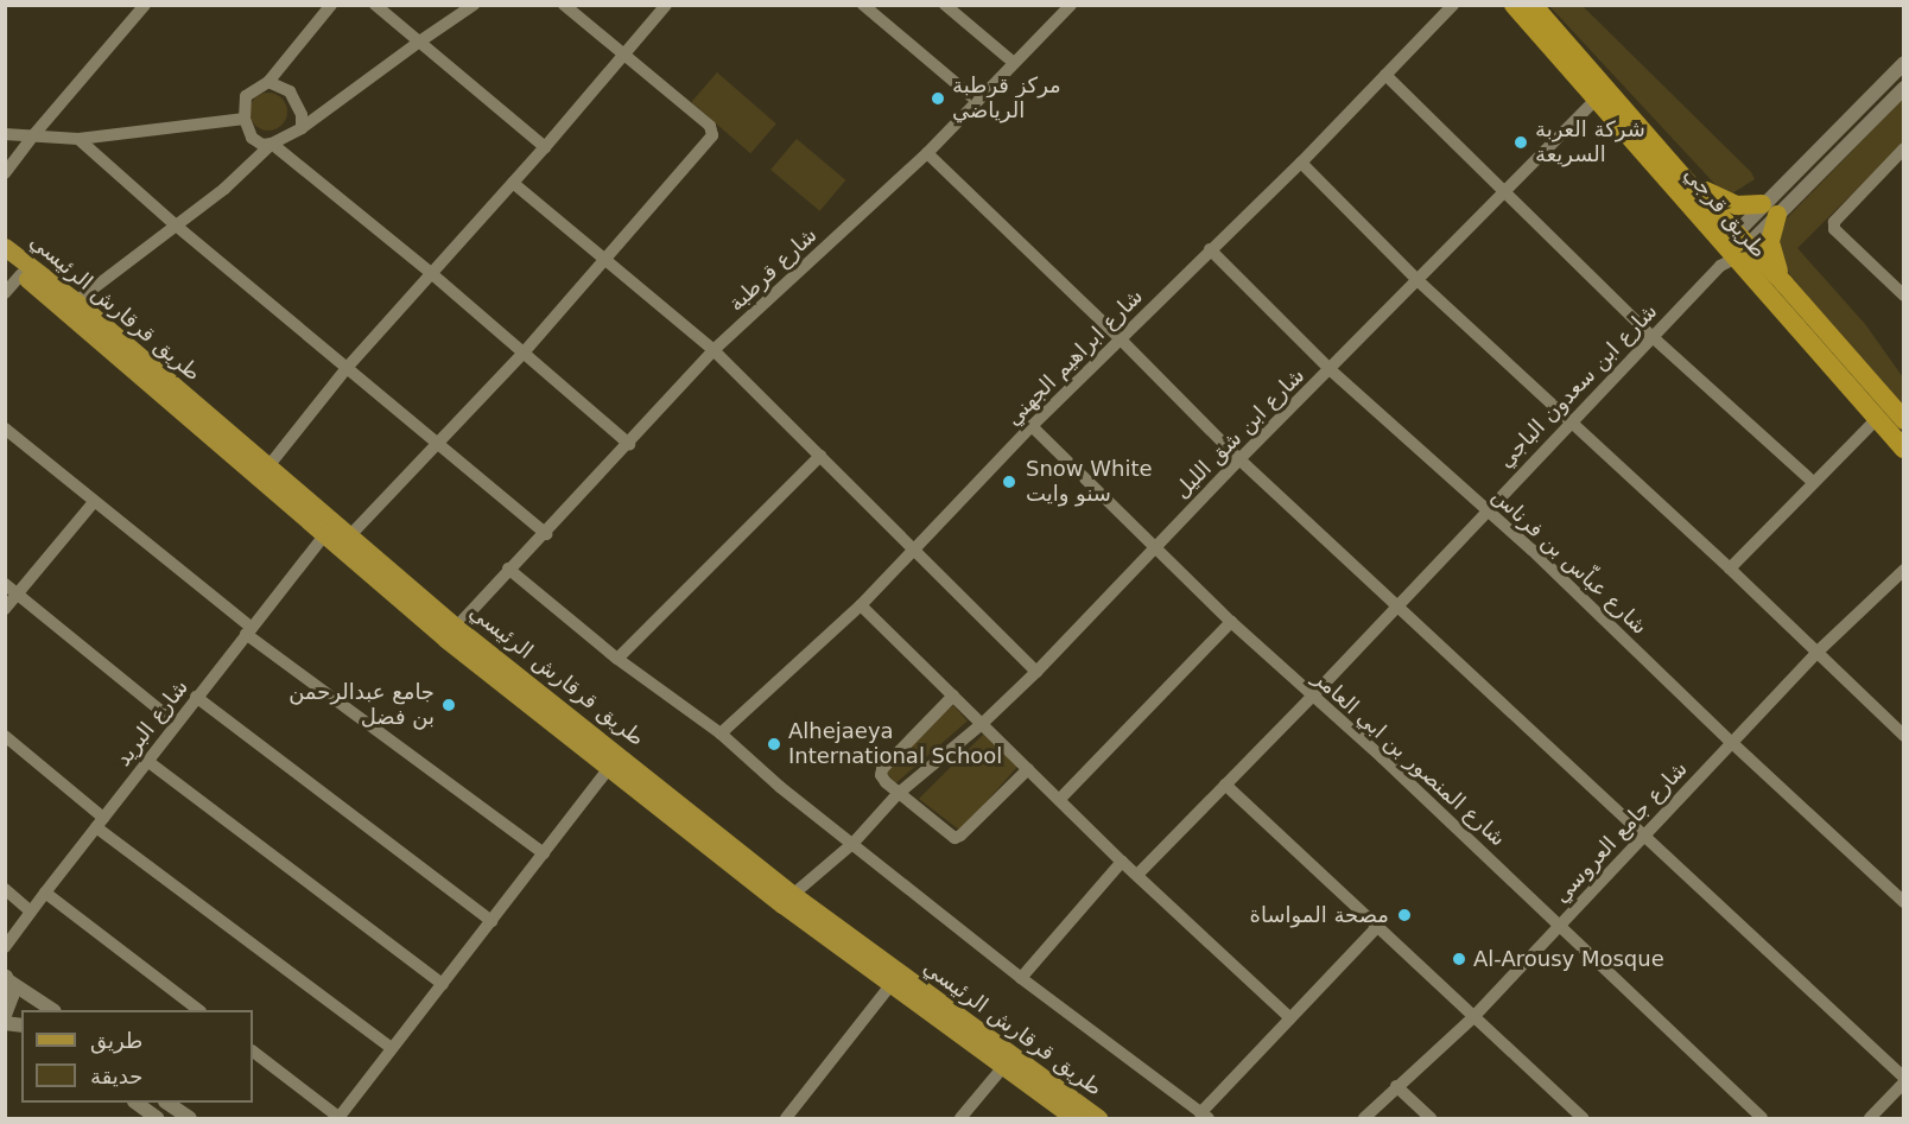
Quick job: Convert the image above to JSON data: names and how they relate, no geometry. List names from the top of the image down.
{
  "streets": {
    "highway": ["طريق قرجي"],
    "main road": ["طريق قرقارش الرئيسي"],
    "street": [
      "شارع قرطبة",
      "شارع ابراهيم الجهني",
      "شارع ابن سعدون الباجي",
      "شارع ابن شق الليل",
      "شارع عباّس بن فرناس",
      "شارع البريد",
      "شارع المنصور بن ابي العامر",
      "شارع جامع العروسي"
    ]
  },
  "crossings": [
    ["طريق قرجي", "شارع ابن سعدون الباجي"],
    ["طريق قرجي", "شارع ابن شق الليل"],
    ["شارع قرطبة", "طريق قرقارش الرئيسي"],
    ["طريق قرقارش الرئيسي", "شارع ابن شق الليل"],
    ["طريق قرقارش الرئيسي", "شارع البريد"],
    ["شارع ابراهيم الجهني", "شارع عباّس بن فرناس"],
    ["شارع ابراهيم الجهني", "شارع المنصور بن ابي العامر"],
    ["شارع ابن سعدون الباجي", "شارع عباّس بن فرناس"],
    ["شارع ابن سعدون الباجي", "شارع المنصور بن ابي العامر"],
    ["شارع ابن شق الليل", "شارع عباّس بن فرناس"],
    ["شارع ابن شق الليل", "شارع المنصور بن ابي العامر"],
    ["شارع عباّس بن فرناس", "شارع جامع العروسي"],
    ["شارع المنصور بن ابي العامر", "شارع جامع العروسي"]
  ],
  "places": [
    "مركز قرطبة الرياضي",
    "شركة العربة السريعة",
    "Snow White سنو وايت",
    "جامع عبدالرحمن بن فضل",
    "Alhejaeya International School",
    "مصحة المواساة",
    "Al-Arousy Mosque"
  ],
  "legend": ["طريق", "حديقة"]
}
